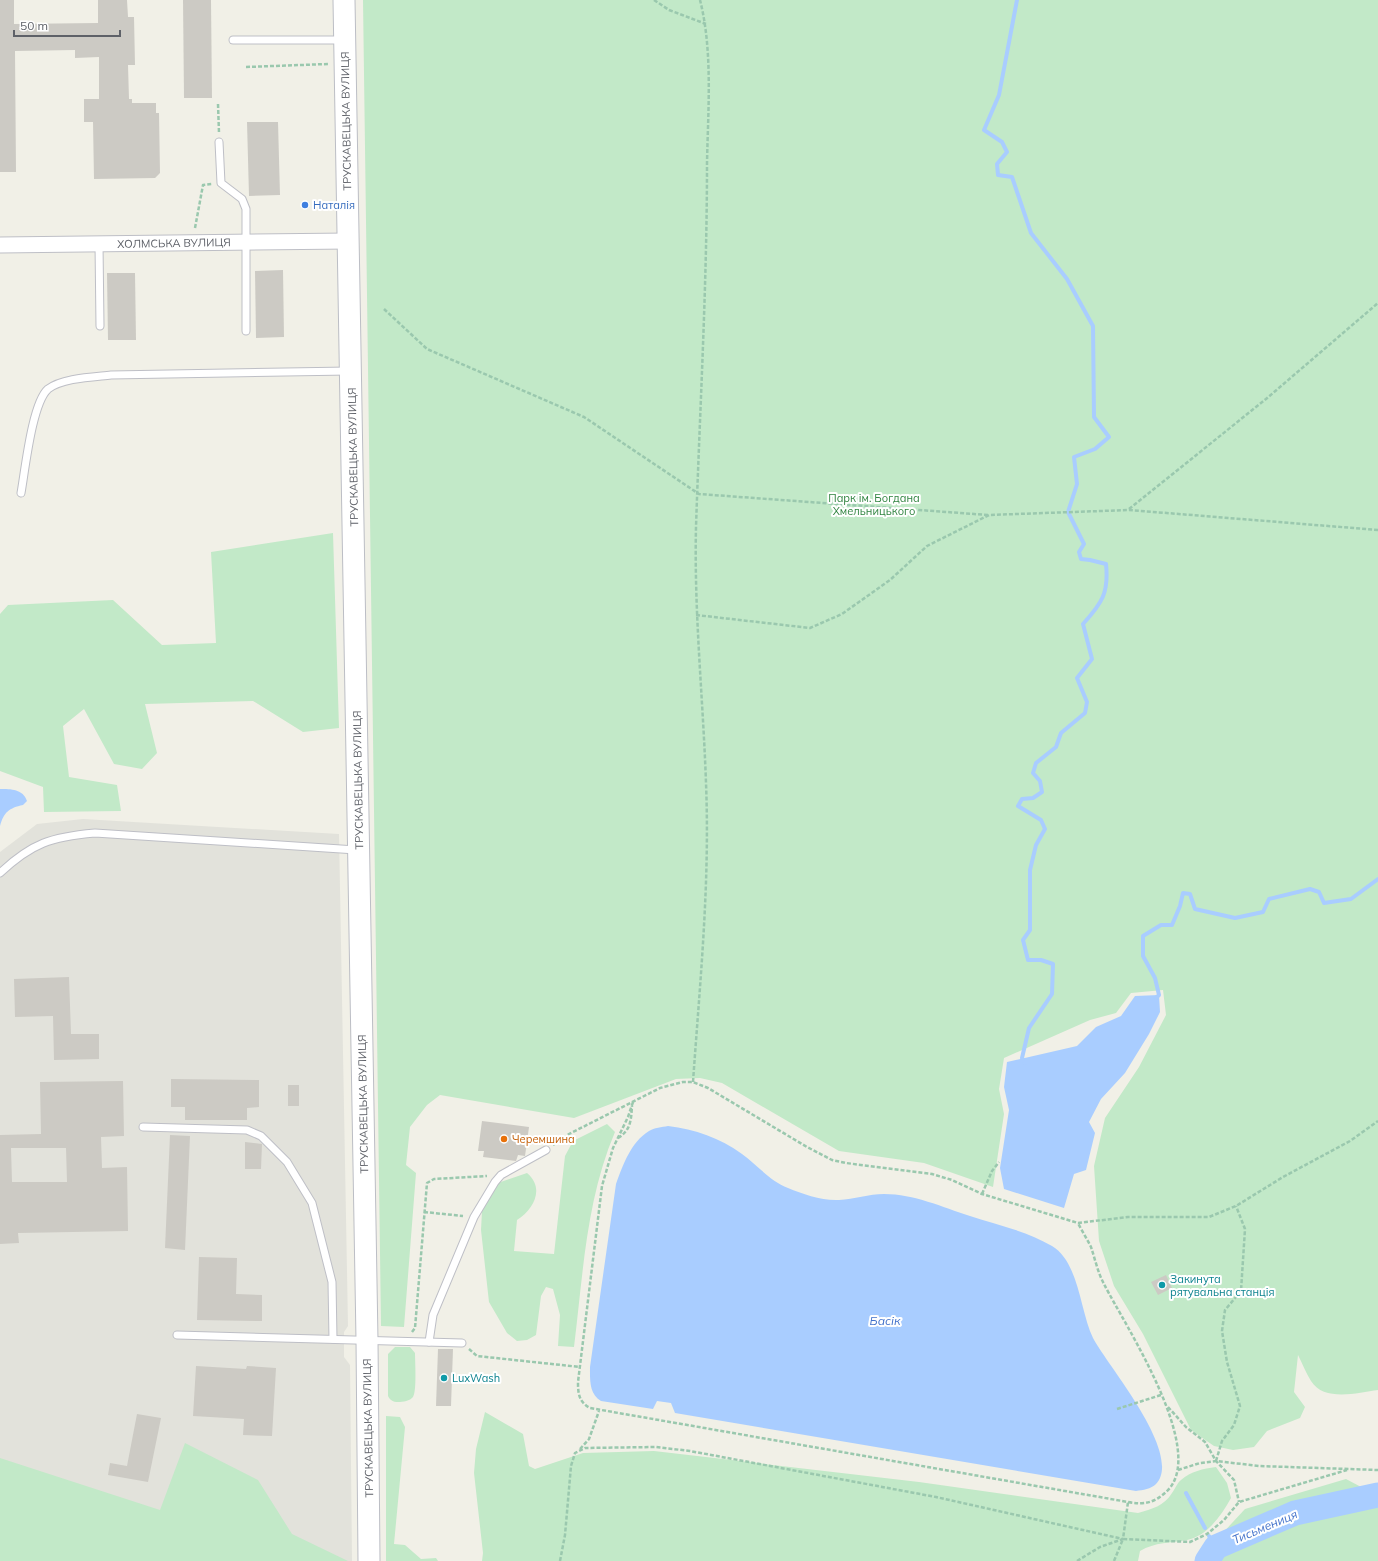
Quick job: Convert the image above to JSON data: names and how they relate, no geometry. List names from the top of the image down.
{
  "streets": {
    "main road": ["ТРУСКАВЕЦЬКА ВУЛИЦЯ"],
    "street": ["ХОЛМСЬКА ВУЛИЦЯ"]
  },
  "crossings": [
    ["ТРУСКАВЕЦЬКА ВУЛИЦЯ", "ХОЛМСЬКА ВУЛИЦЯ"]
  ],
  "water": ["Басік", "Тисьмениця"],
  "parks": ["Парк ім. Богдана Хмельницького"],
  "places": [
    "Наталія",
    "Черемшина",
    "Закинута рятувальна станція",
    "LuxWash"
  ],
  "scale_bar": "50 m"
}
